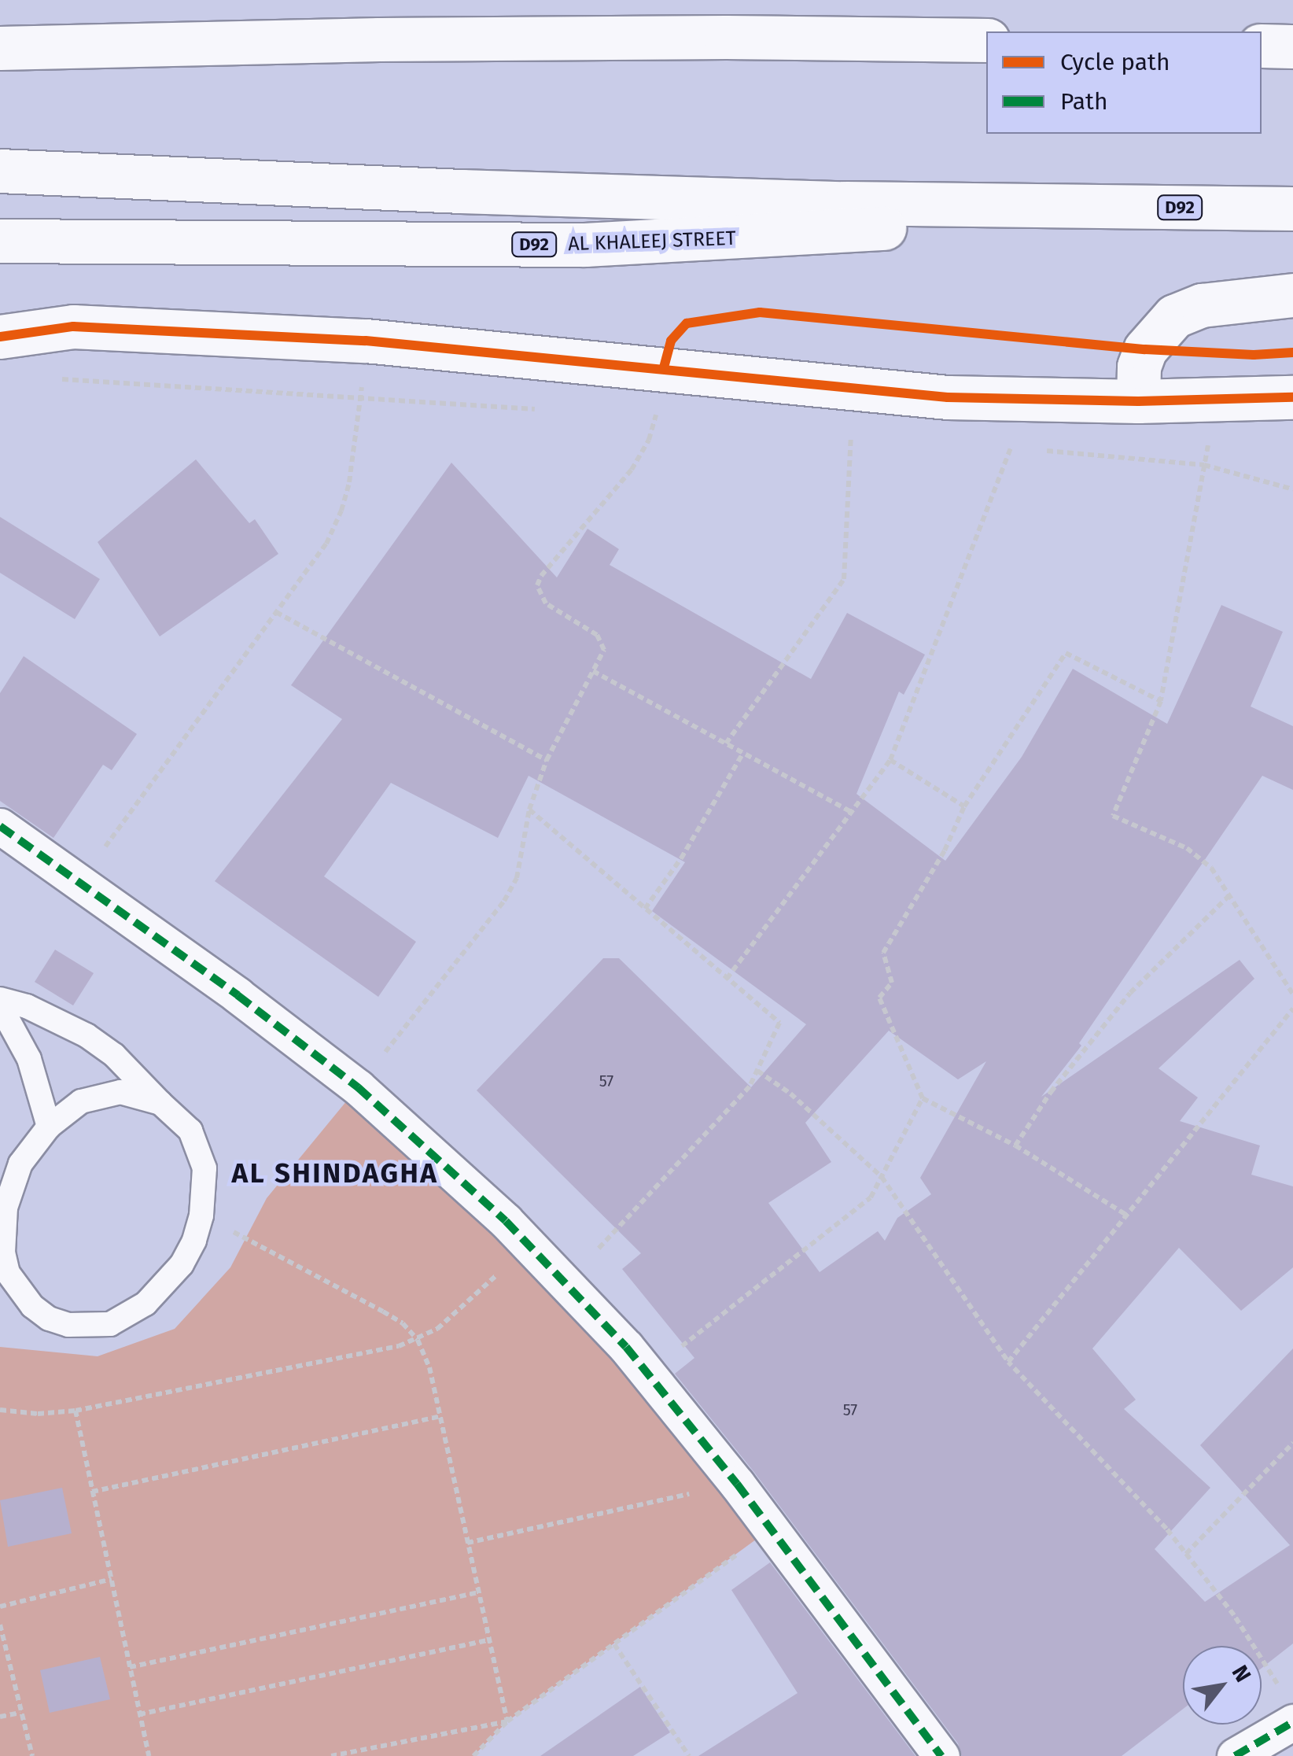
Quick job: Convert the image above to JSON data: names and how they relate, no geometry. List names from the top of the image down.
{
  "streets": {
    "main road": ["D92", "AL KHALEEJ STREET"]
  },
  "districts": ["AL SHINDAGHA"],
  "house_numbers": ["57", "57"],
  "legend": ["Cycle path", "Path"],
  "north": "top right"
}
